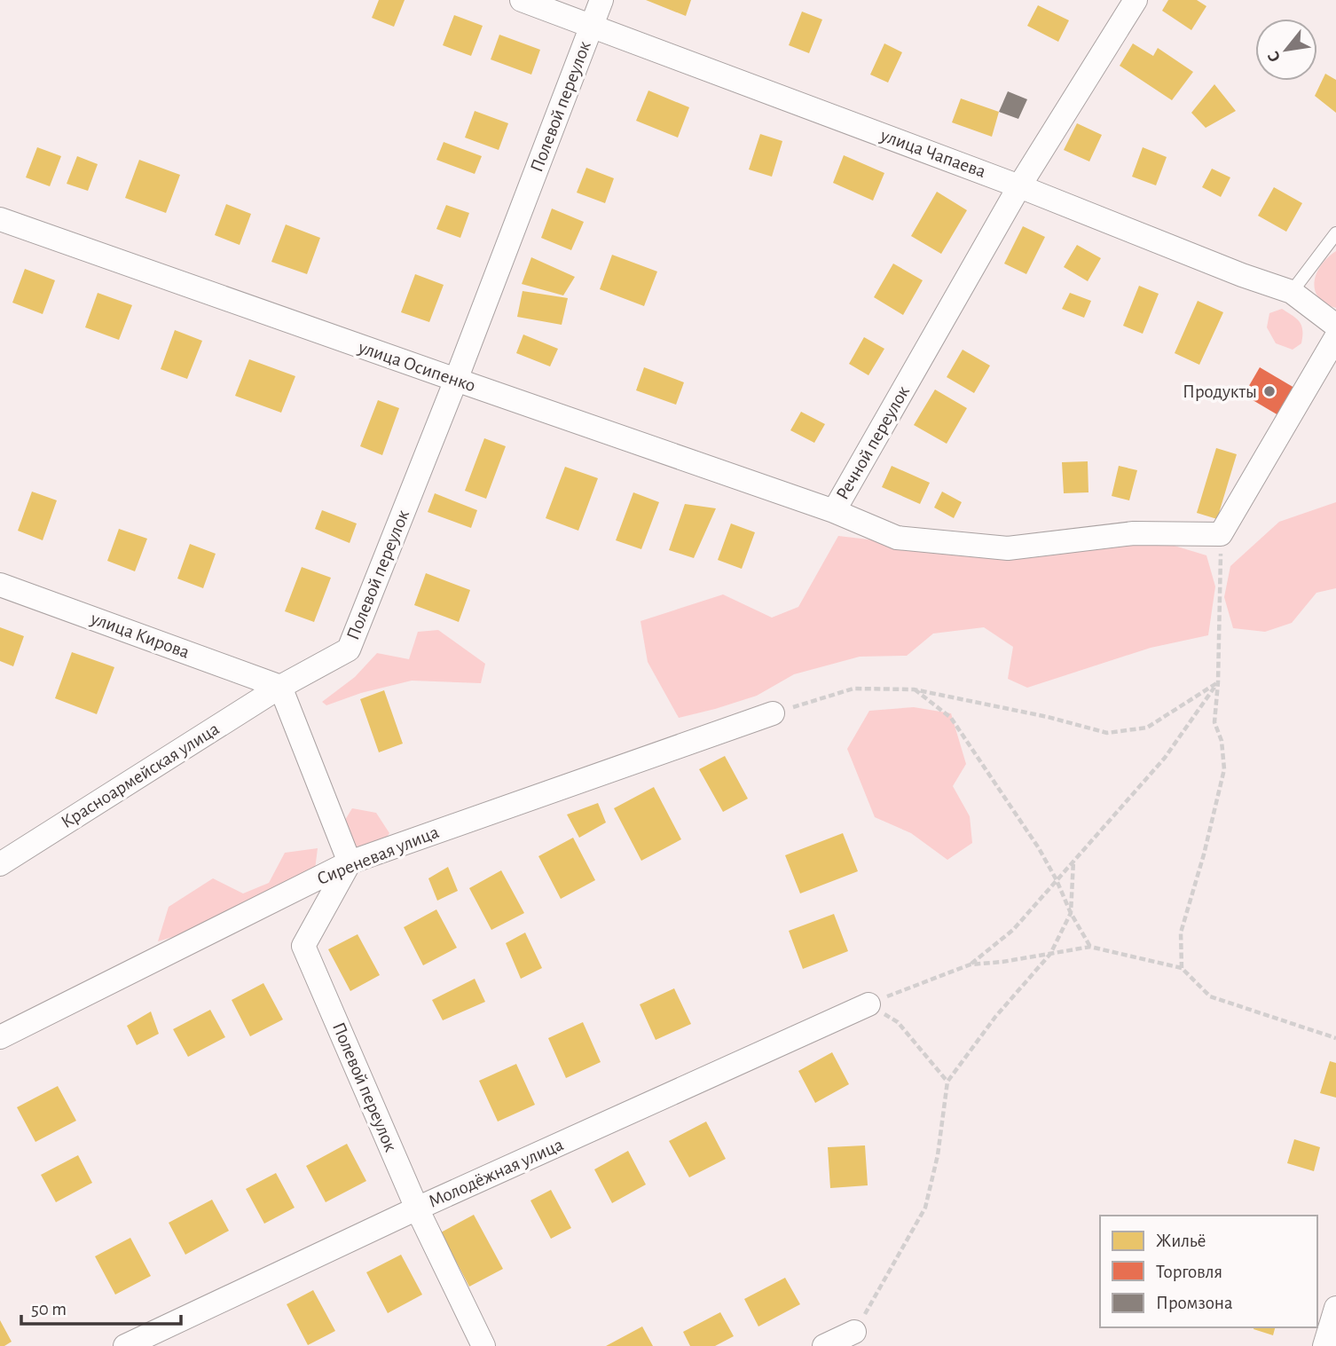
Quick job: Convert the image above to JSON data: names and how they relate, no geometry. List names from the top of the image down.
{
  "streets": {
    "street": [
      "Полевой переулок",
      "улица Чапаева",
      "улица Осипенко",
      "Речной переулок",
      "улица Кирова",
      "Красноармейская улица",
      "Сиреневая улица",
      "Молодёжная улица"
    ]
  },
  "crossings": [
    ["Полевой переулок", "улица Чапаева"],
    ["Полевой переулок", "улица Осипенко"],
    ["Полевой переулок", "улица Кирова"],
    ["Полевой переулок", "Красноармейская улица"],
    ["Полевой переулок", "Сиреневая улица"],
    ["Полевой переулок", "Молодёжная улица"],
    ["улица Чапаева", "Речной переулок"],
    ["улица Осипенко", "Речной переулок"],
    ["улица Кирова", "Красноармейская улица"]
  ],
  "places": ["Продукты"],
  "legend": ["Жильё", "Торговля", "Промзона"],
  "scale_bar": "50 m",
  "north": "bottom left"
}
